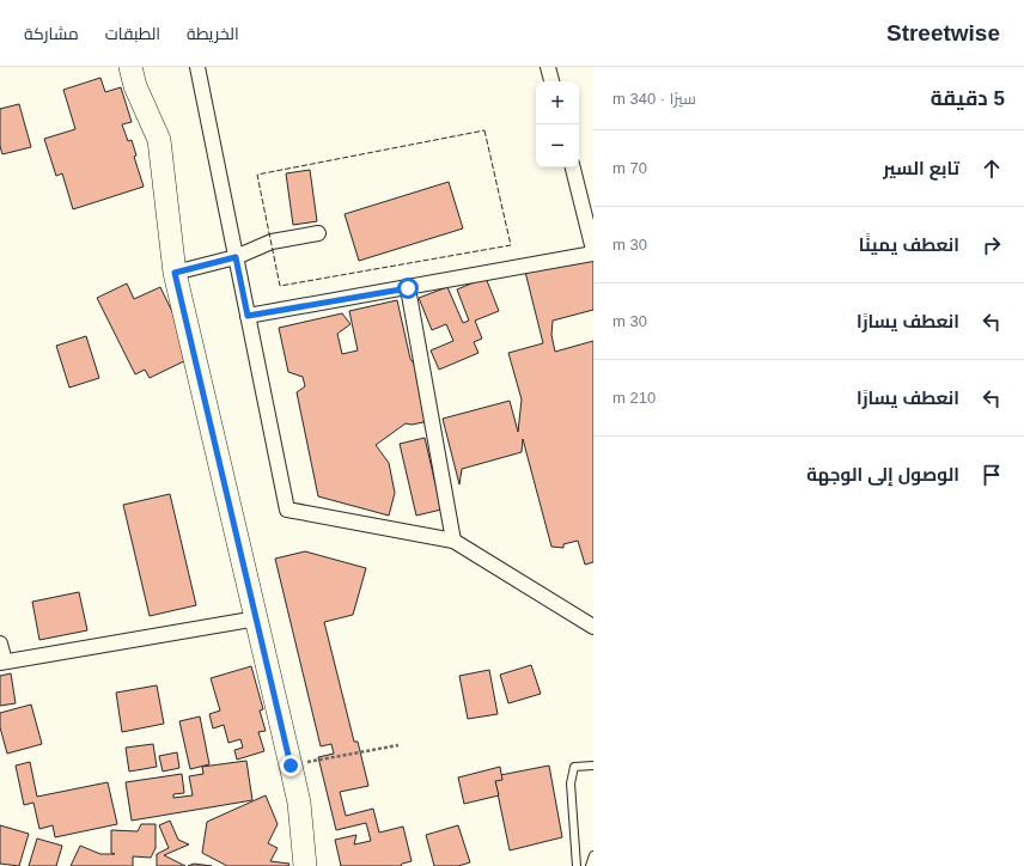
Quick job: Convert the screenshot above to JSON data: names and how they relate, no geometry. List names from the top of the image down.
{
  "page": {
    "header": "Streetwise",
    "nav": ["الخريطة", "الطبقات", "مشاركة"],
    "heading": ["5 دقيقة", "سيرًا · 340 m"],
    "map_buttons": ["+", "−"],
    "list": [
      ["تابع السير", "70 m"],
      ["انعطف يمينًا", "30 m"],
      ["انعطف يسارًا", "30 m"],
      ["انعطف يسارًا", "210 m"],
      "الوصول إلى الوجهة"
    ]
  }
}
